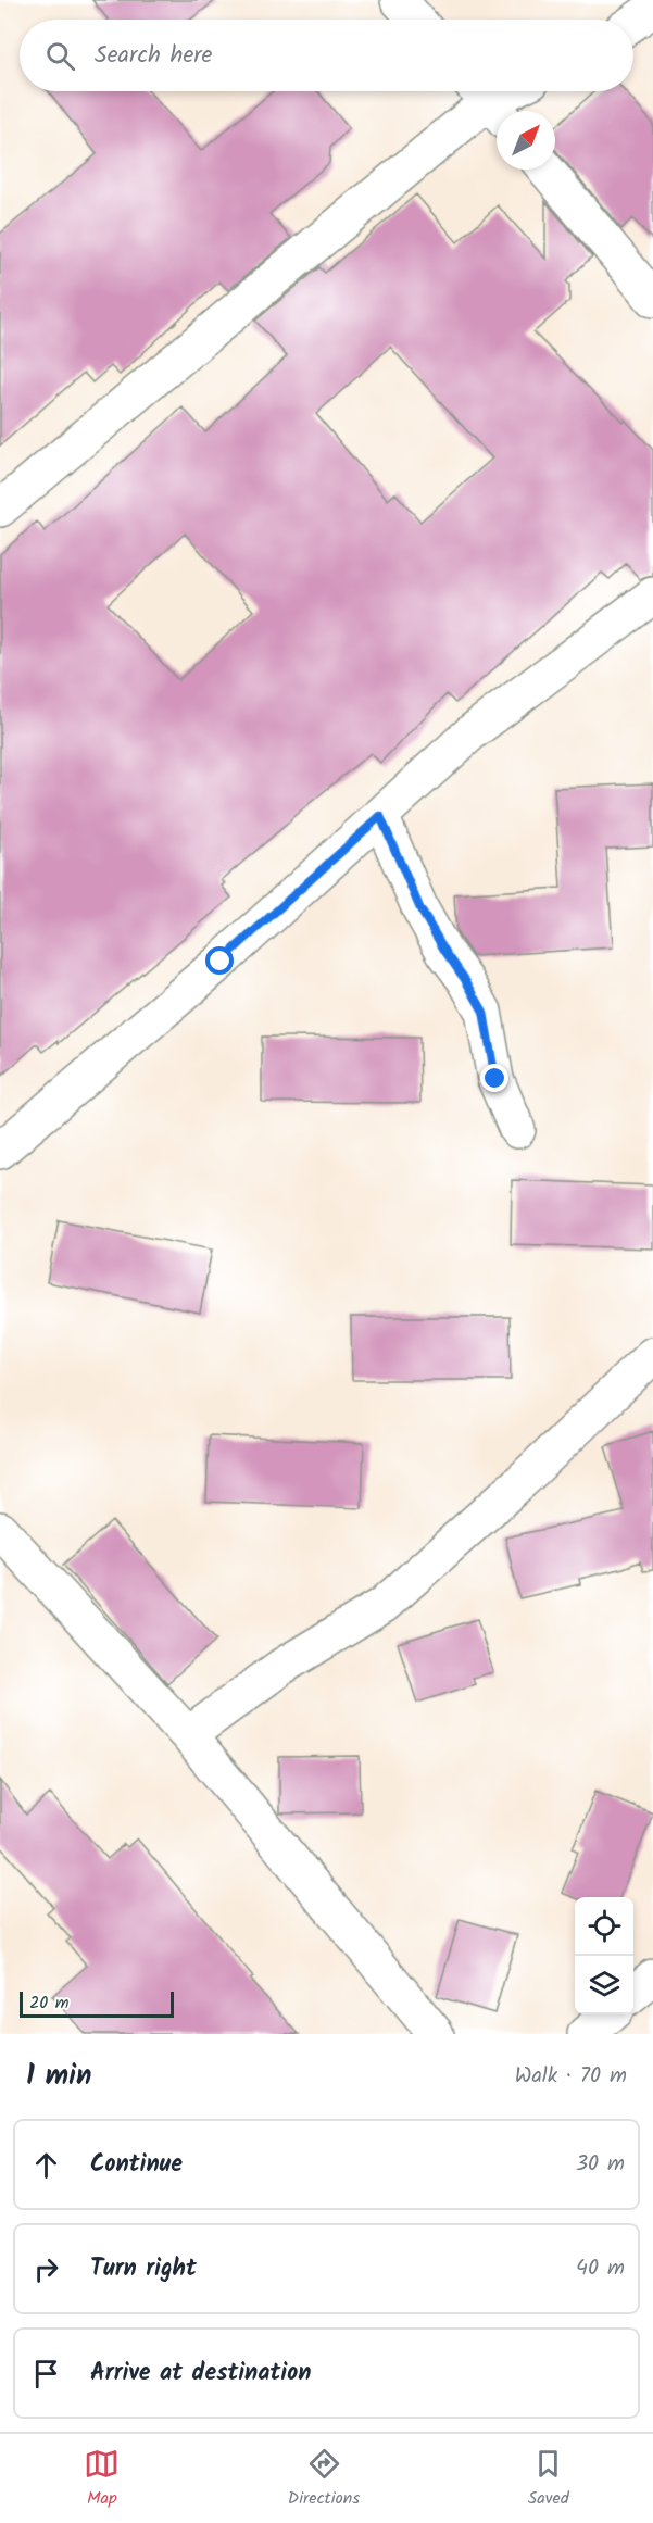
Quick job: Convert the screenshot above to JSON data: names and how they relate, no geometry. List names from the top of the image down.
{
  "scale_bar": "20 m",
  "north": "top right",
  "page": {
    "search": "Search here",
    "scale": "20 m",
    "heading": ["1 min", "Walk · 70 m"],
    "list": [
      ["Continue", "30 m"],
      ["Turn right", "40 m"],
      "Arrive at destination"
    ],
    "nav": ["Map", "Directions", "Saved"]
  }
}
